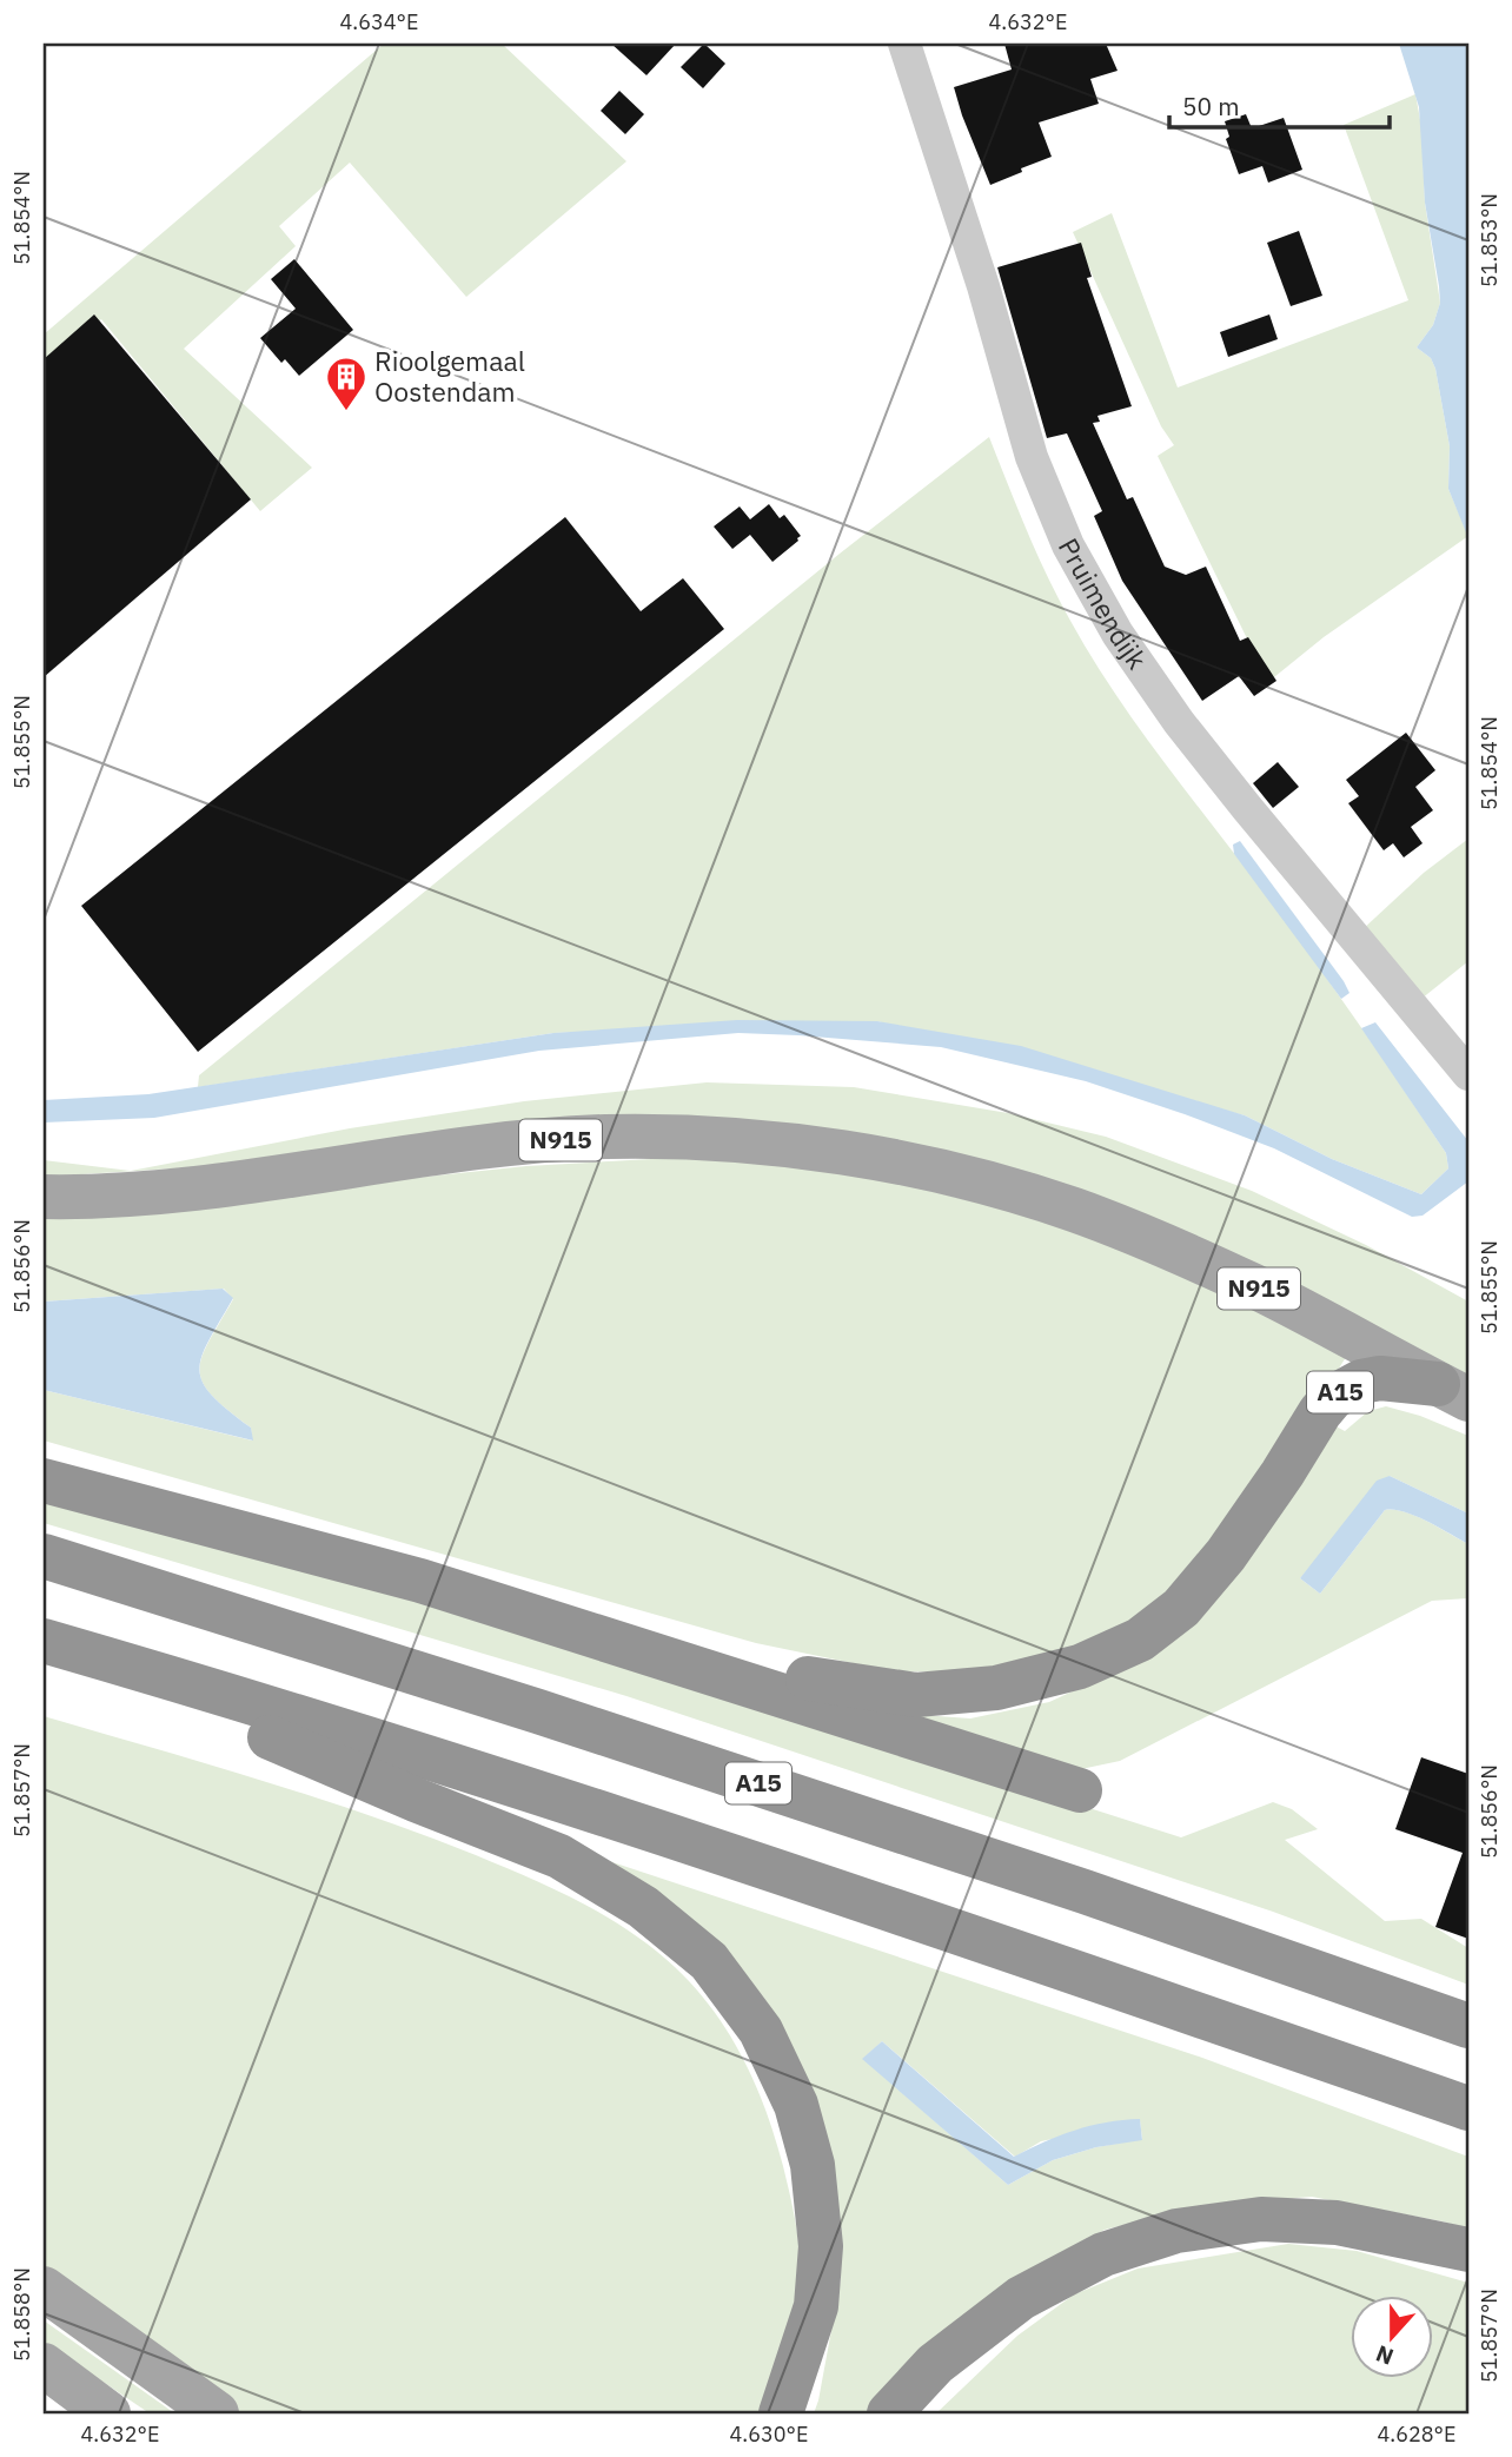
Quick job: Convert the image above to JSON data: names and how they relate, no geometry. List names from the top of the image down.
{
  "streets": {
    "highway": ["A15"],
    "main road": ["N915"],
    "street": ["Pruimendijk"]
  },
  "crossings": [
    ["N915", "A15"]
  ],
  "places": {
    "building": ["Rioolgemaal Oostendam"]
  },
  "scale_bar": "50 m",
  "north": "bottom",
  "coordinates": [
    "4.634°E",
    "4.632°E",
    "51.854°N",
    "51.853°N",
    "51.855°N",
    "51.856°N",
    "51.857°N",
    "51.858°N",
    "4.630°E",
    "4.628°E"
  ]
}
